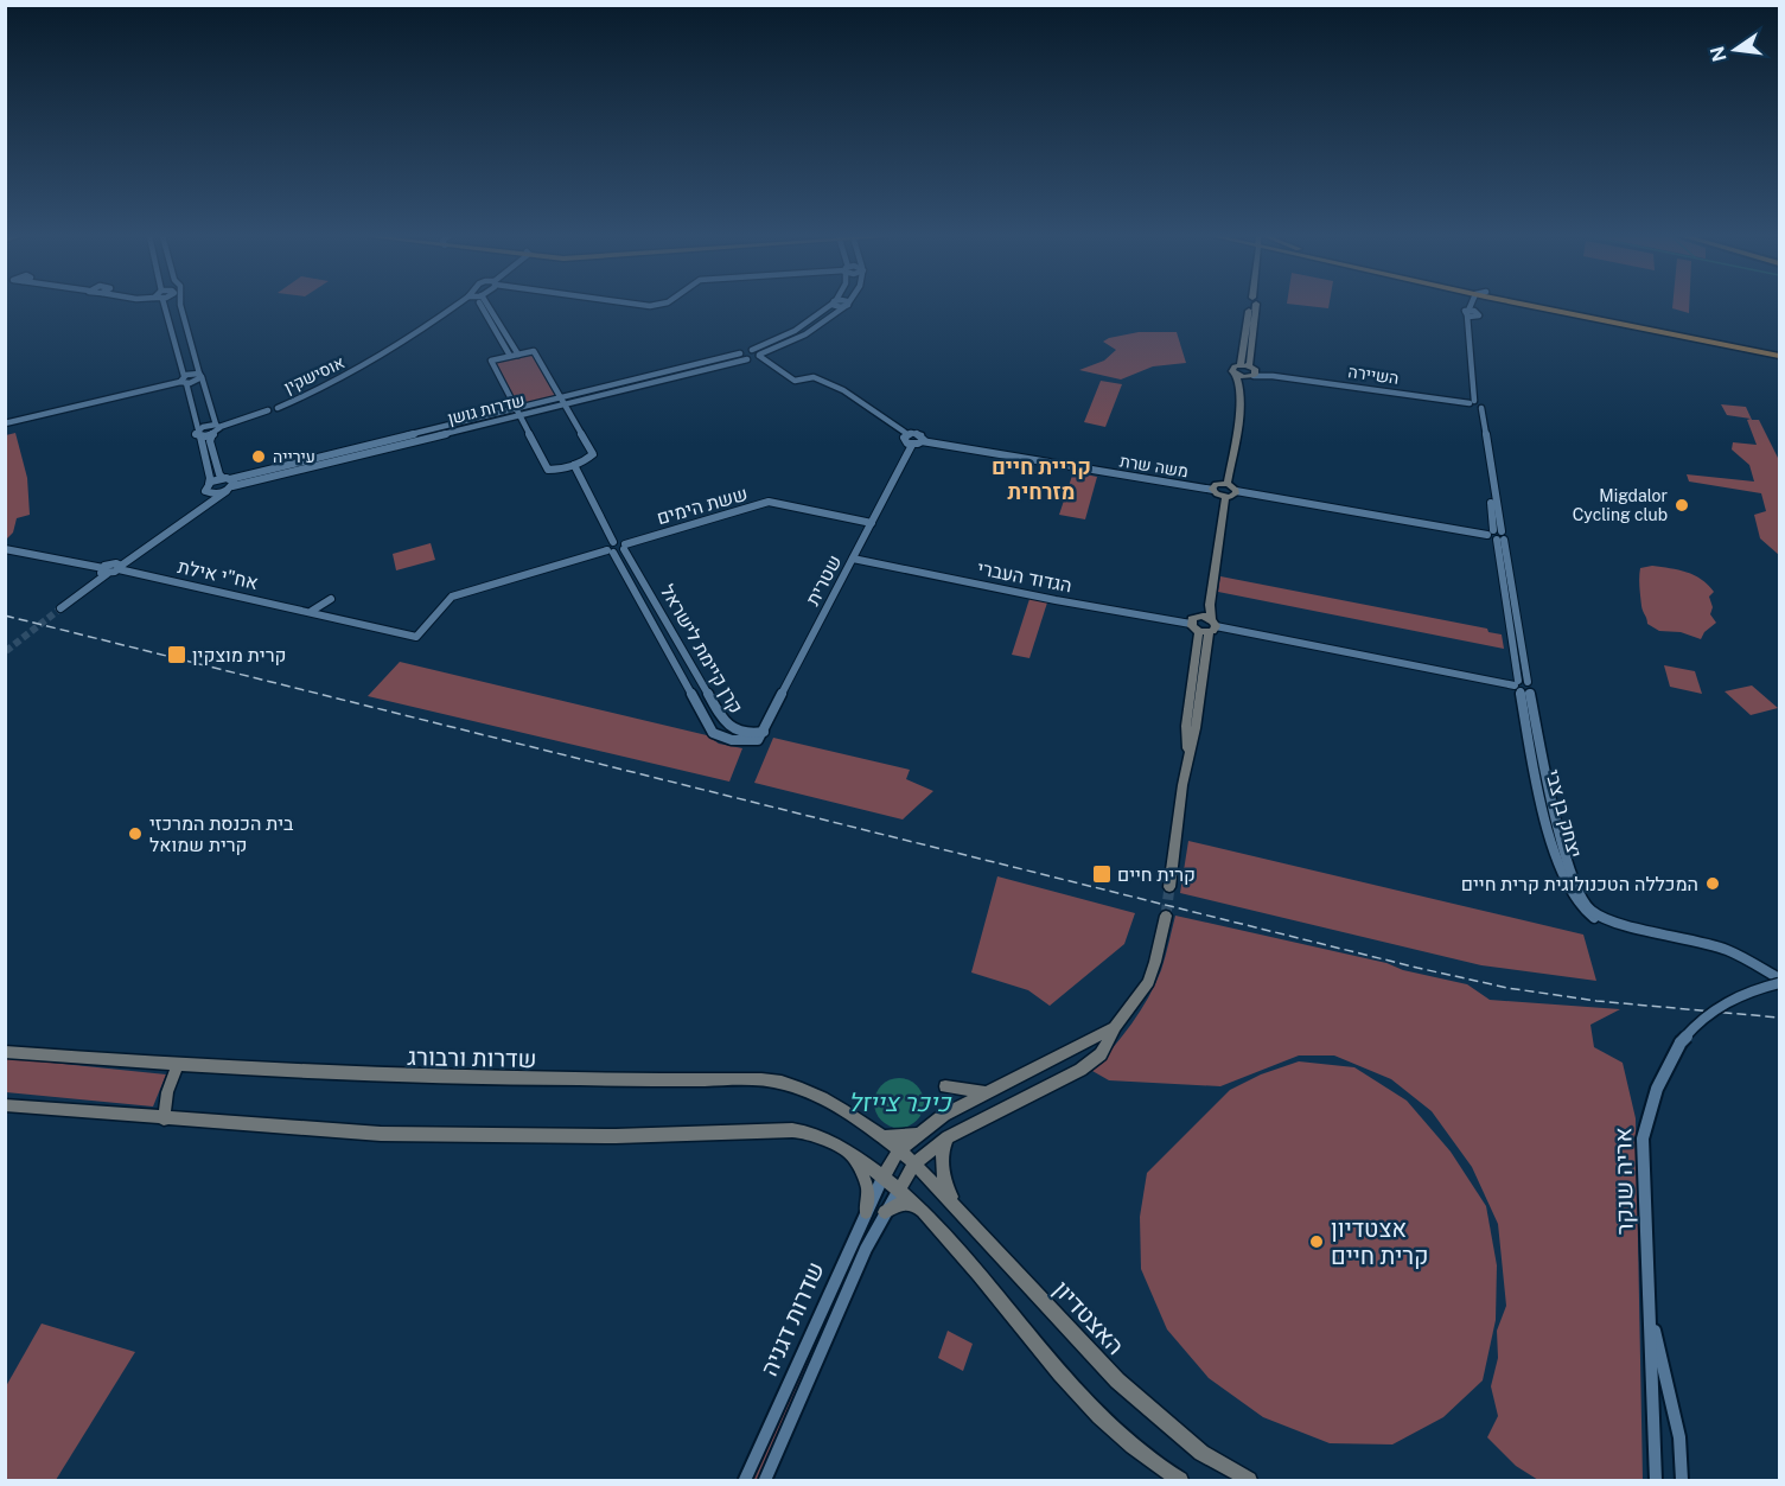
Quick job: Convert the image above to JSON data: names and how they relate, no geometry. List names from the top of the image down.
{
  "streets": {
    "main road": ["שדרות ורבורג", "האצטדיון"],
    "street": [
      "אוסישקין",
      "השיירה",
      "שדרות גושן",
      "משה שרת",
      "ששת הימים",
      "אח\"י אילת",
      "הגדוד העברי",
      "שטרית",
      "קרן קיימת לישראל",
      "יצחק בן צבי",
      "אריה שנקר",
      "שדרות דגניה"
    ]
  },
  "crossings": [
    ["השיירה", "יצחק בן צבי"],
    ["ששת הימים", "אח\"י אילת"],
    ["ששת הימים", "שטרית"],
    ["ששת הימים", "קרן קיימת לישראל"],
    ["הגדוד העברי", "שטרית"],
    ["שטרית", "קרן קיימת לישראל"],
    ["יצחק בן צבי", "אריה שנקר"],
    ["שדרות ורבורג", "האצטדיון"]
  ],
  "districts": ["קריית חיים מזרחית"],
  "water": ["כיכר צייזל"],
  "places": {
    "other": [
      "עירייה",
      "Migdalor Cycling club",
      "בית הכנסת המרכזי קרית שמואל",
      "המכללה הטכנולוגית קרית חיים",
      "אצטדיון קרית חיים"
    ],
    "transit": ["קרית מוצקין", "קרית חיים"]
  },
  "north": "left"
}
